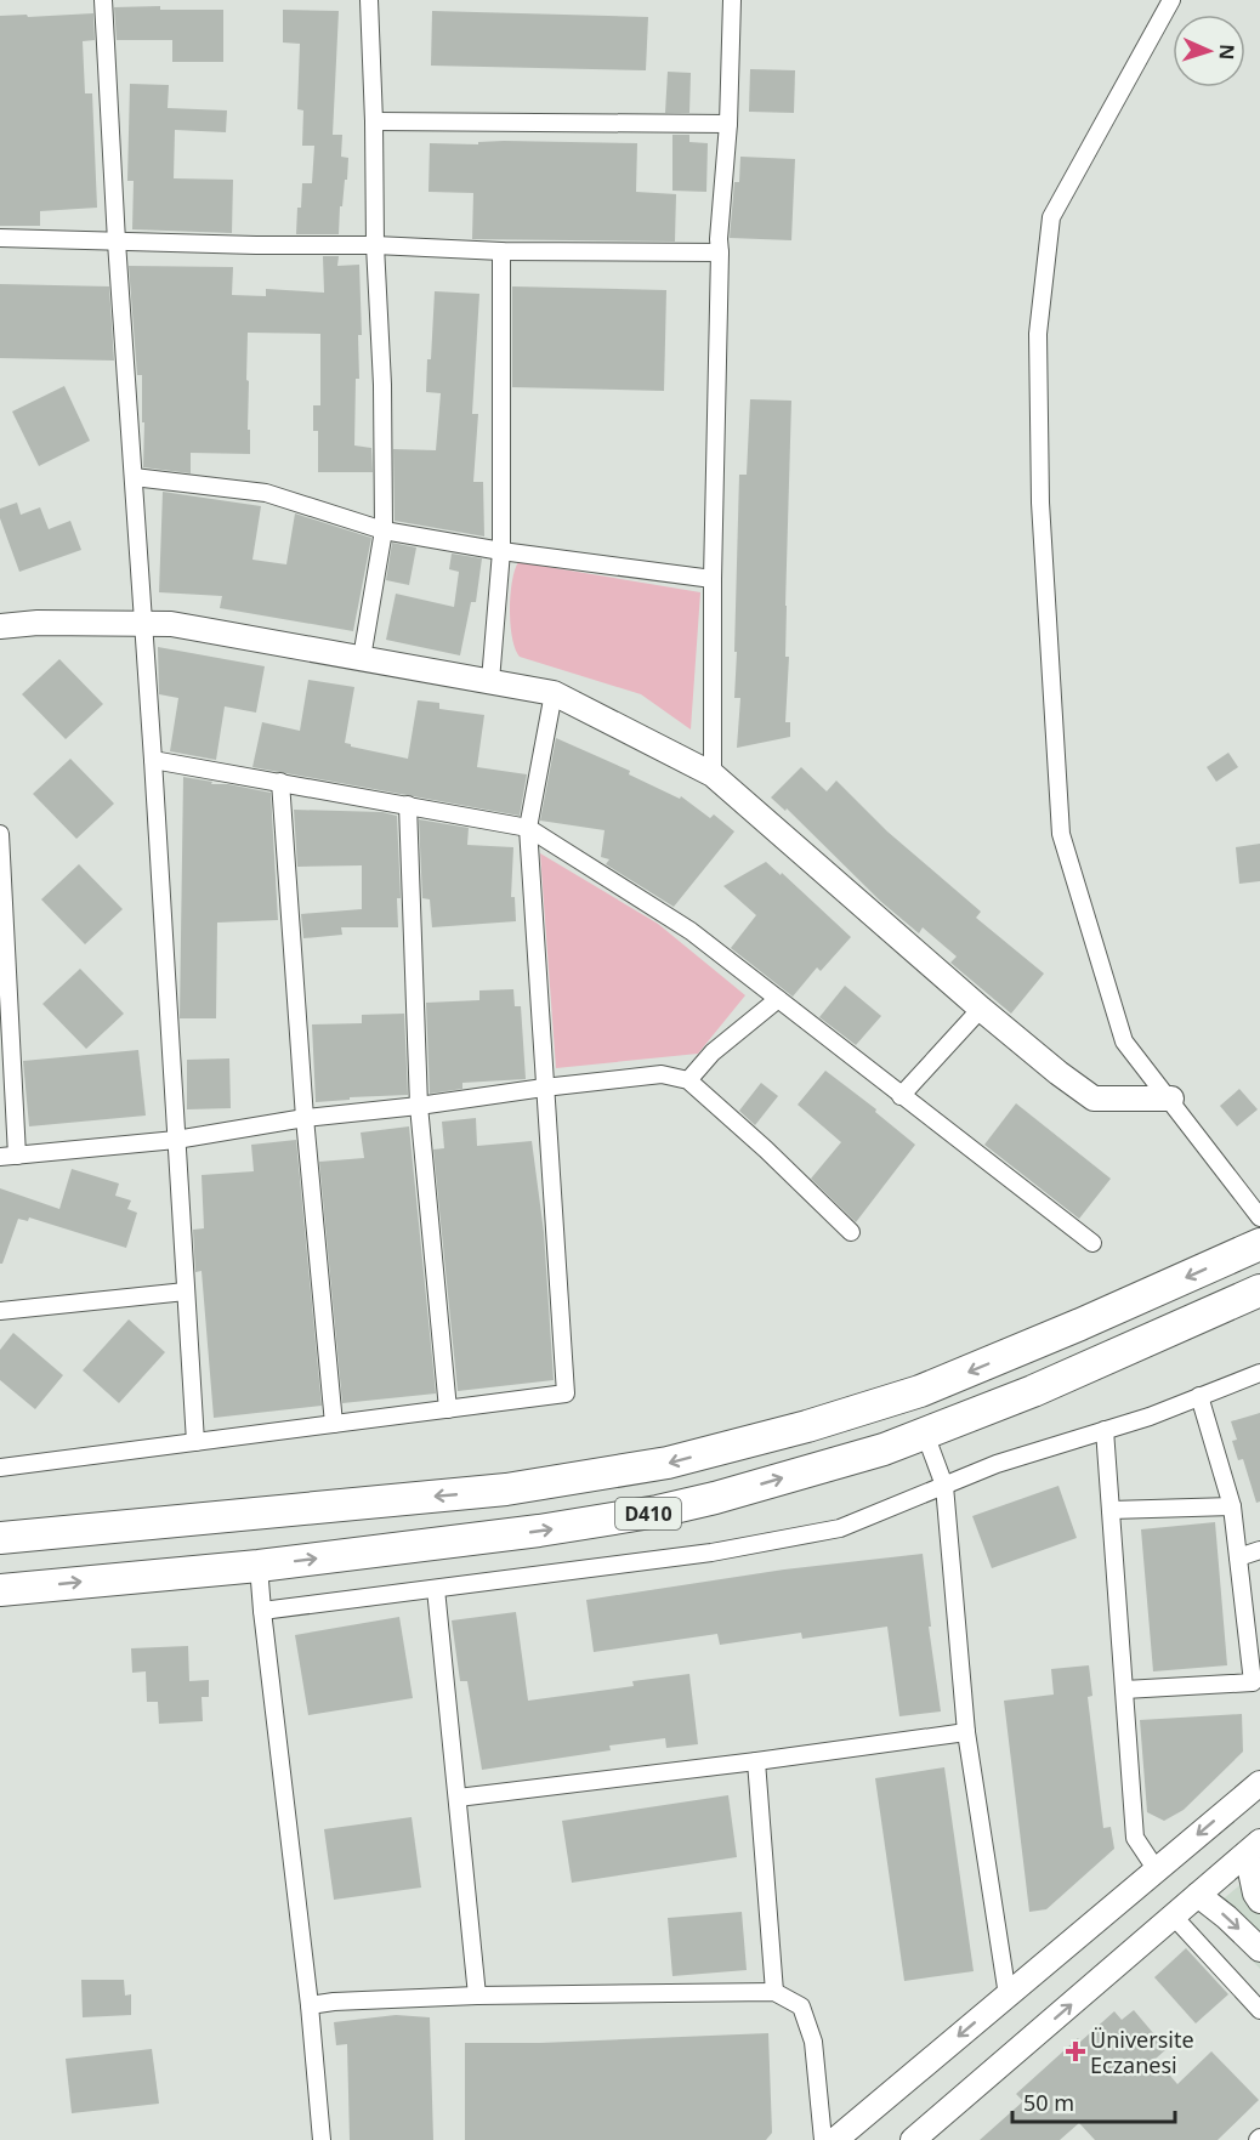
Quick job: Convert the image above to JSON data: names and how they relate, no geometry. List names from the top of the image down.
{
  "streets": {
    "highway": ["D410"]
  },
  "places": {
    "health": ["Üniversite Eczanesi"]
  },
  "scale_bar": "50 m",
  "north": "right"
}
